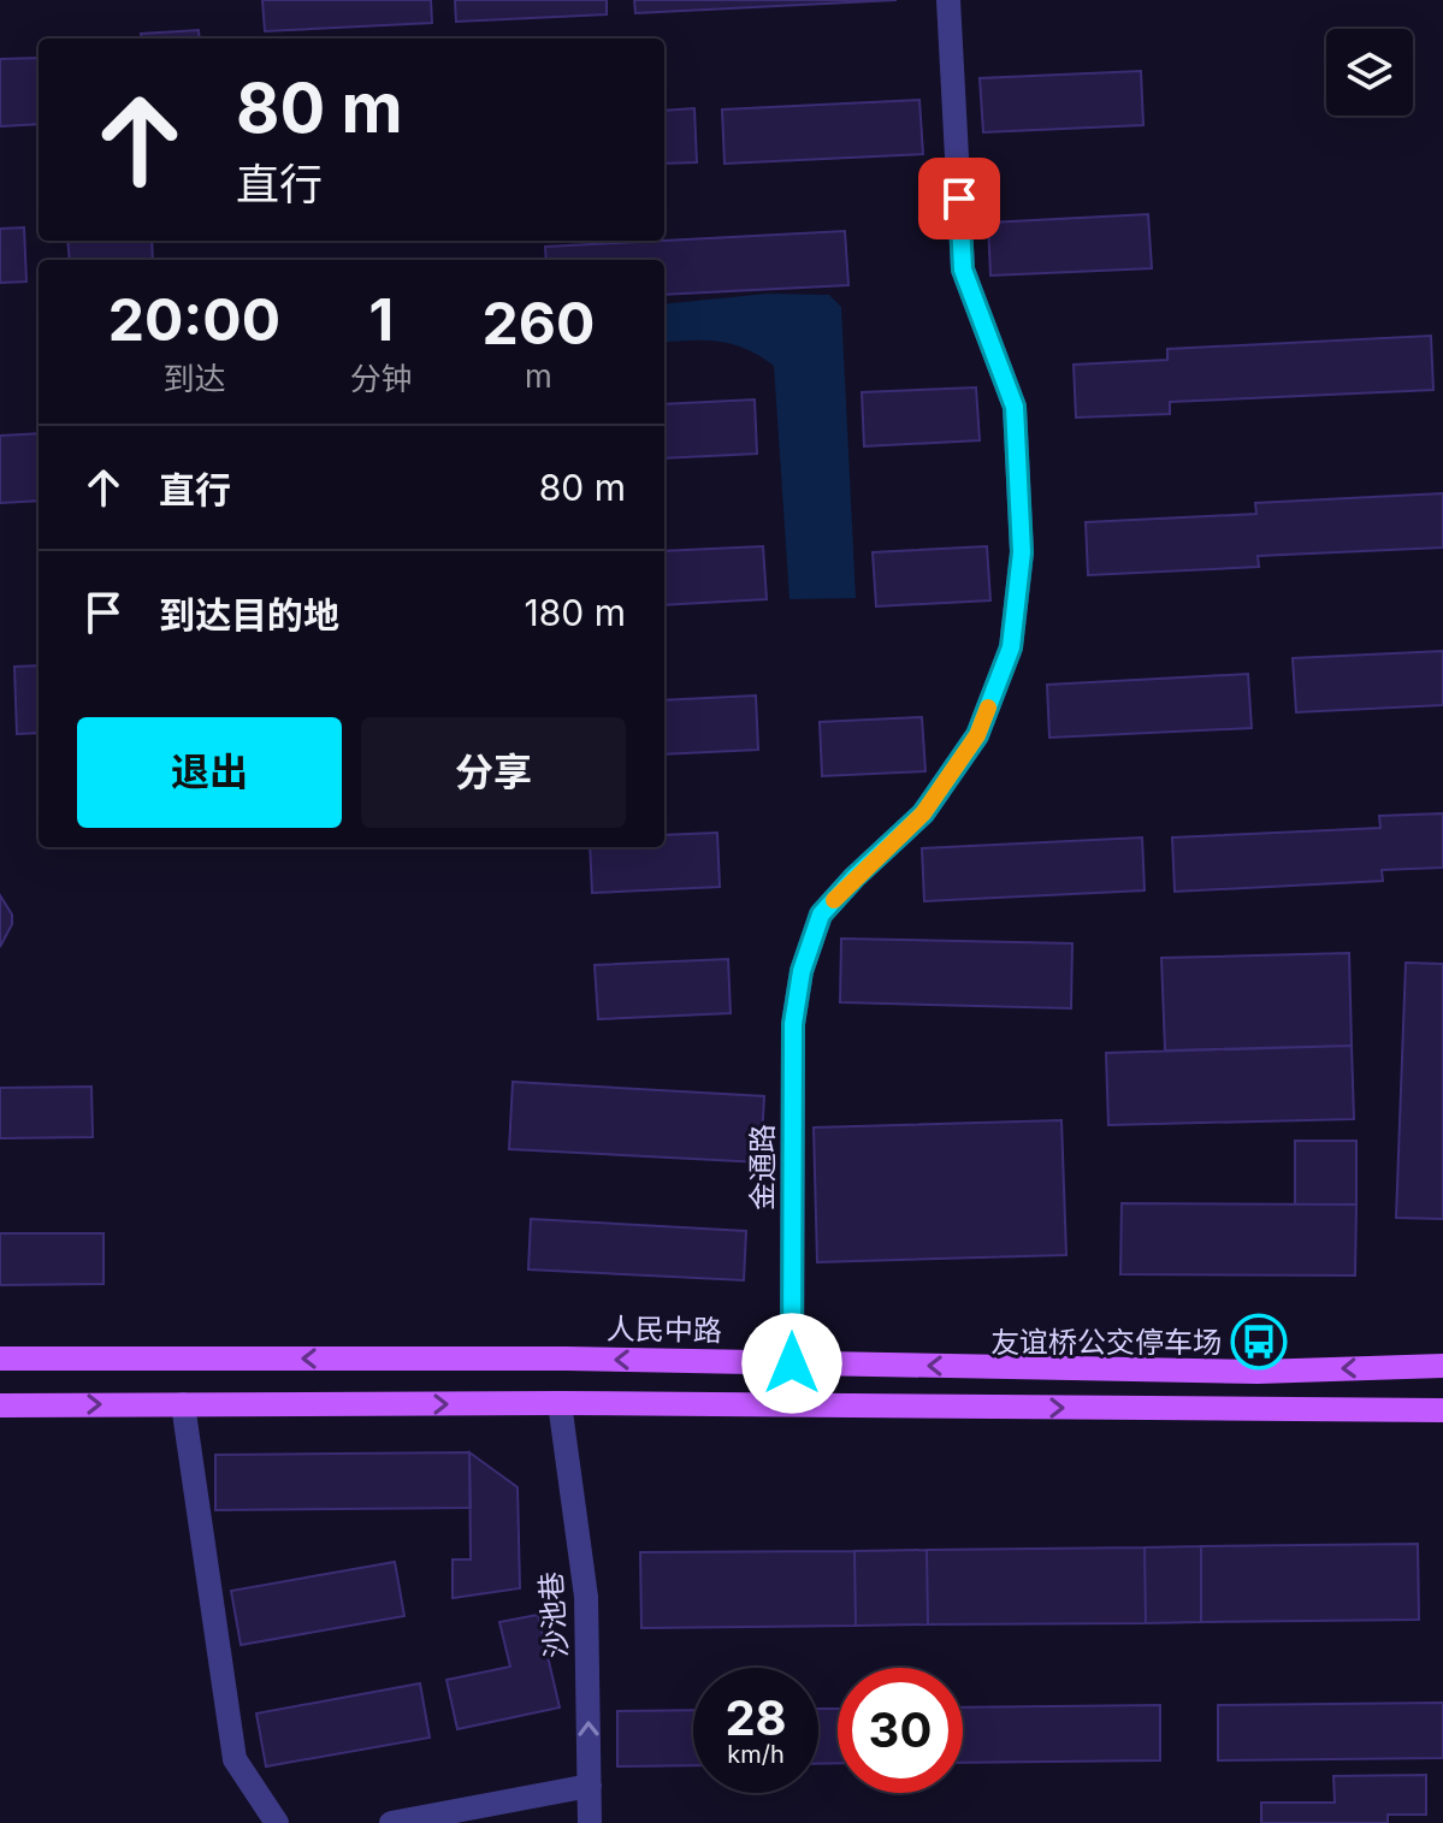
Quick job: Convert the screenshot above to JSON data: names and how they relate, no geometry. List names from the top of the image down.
{
  "streets": {
    "main road": ["人民中路"],
    "street": ["金通路", "沙池巷"]
  },
  "crossings": [
    ["金通路", "人民中路"]
  ],
  "one_way": ["沙池巷"],
  "places": {
    "bus stop": ["友谊桥公交停车场"]
  },
  "page": {
    "turn": ["80 m", "直行"],
    "eta": [
      "20:00",
      "到达",
      "1",
      "分钟",
      "260",
      "m"
    ],
    "list": [
      {
        "name": "直行",
        "value": "80 m"
      },
      {
        "name": "到达目的地",
        "value": "180 m"
      }
    ],
    "buttons": ["退出", "分享"],
    "speed": "28 km/h",
    "limit": "30"
  }
}
